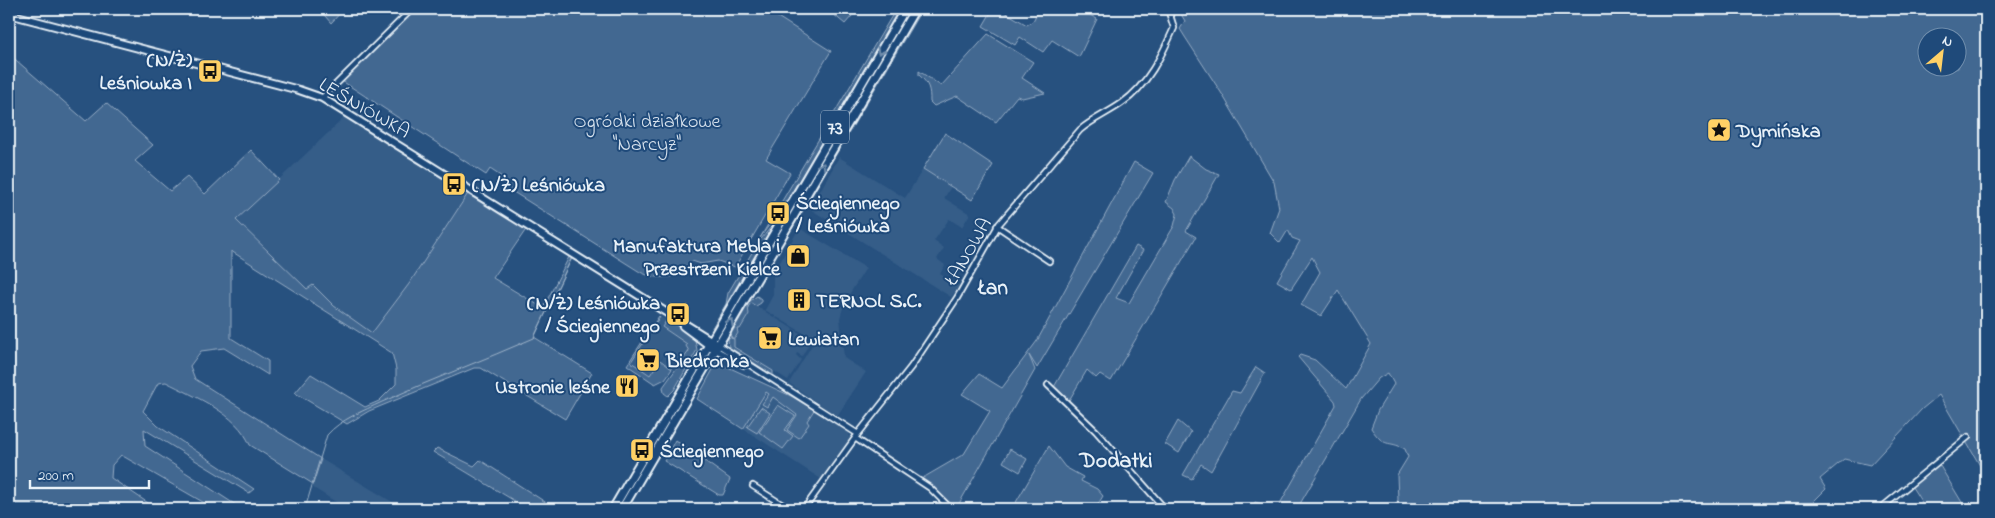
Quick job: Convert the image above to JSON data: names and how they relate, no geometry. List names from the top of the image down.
{
  "streets": {
    "main road": ["73"],
    "street": ["LEŚNIÓWKA", "ŁANOWA"]
  },
  "crossings": [
    ["LEŚNIÓWKA", "73"]
  ],
  "districts": ["Łan", "Dodatki"],
  "parks": ["Ogródki działkowe \"Narcyz\""],
  "places": {
    "bus stop": [
      "(N/Ż) Leśniowka I",
      "(N/Ż) Leśniówka",
      "Ściegiennego / Leśniówka",
      "(N/Ż) Leśniówka / Ściegiennego",
      "Ściegiennego"
    ],
    "place": ["Dymińska"],
    "shop": ["Manufaktura Mebla i Przestrzeni Kielce"],
    "building": ["TERNOL S.C."],
    "supermarket": ["Lewiatan", "Biedronka"],
    "restaurant": ["Ustronie leśne"]
  },
  "scale_bar": "200 m",
  "north": "top right"
}
